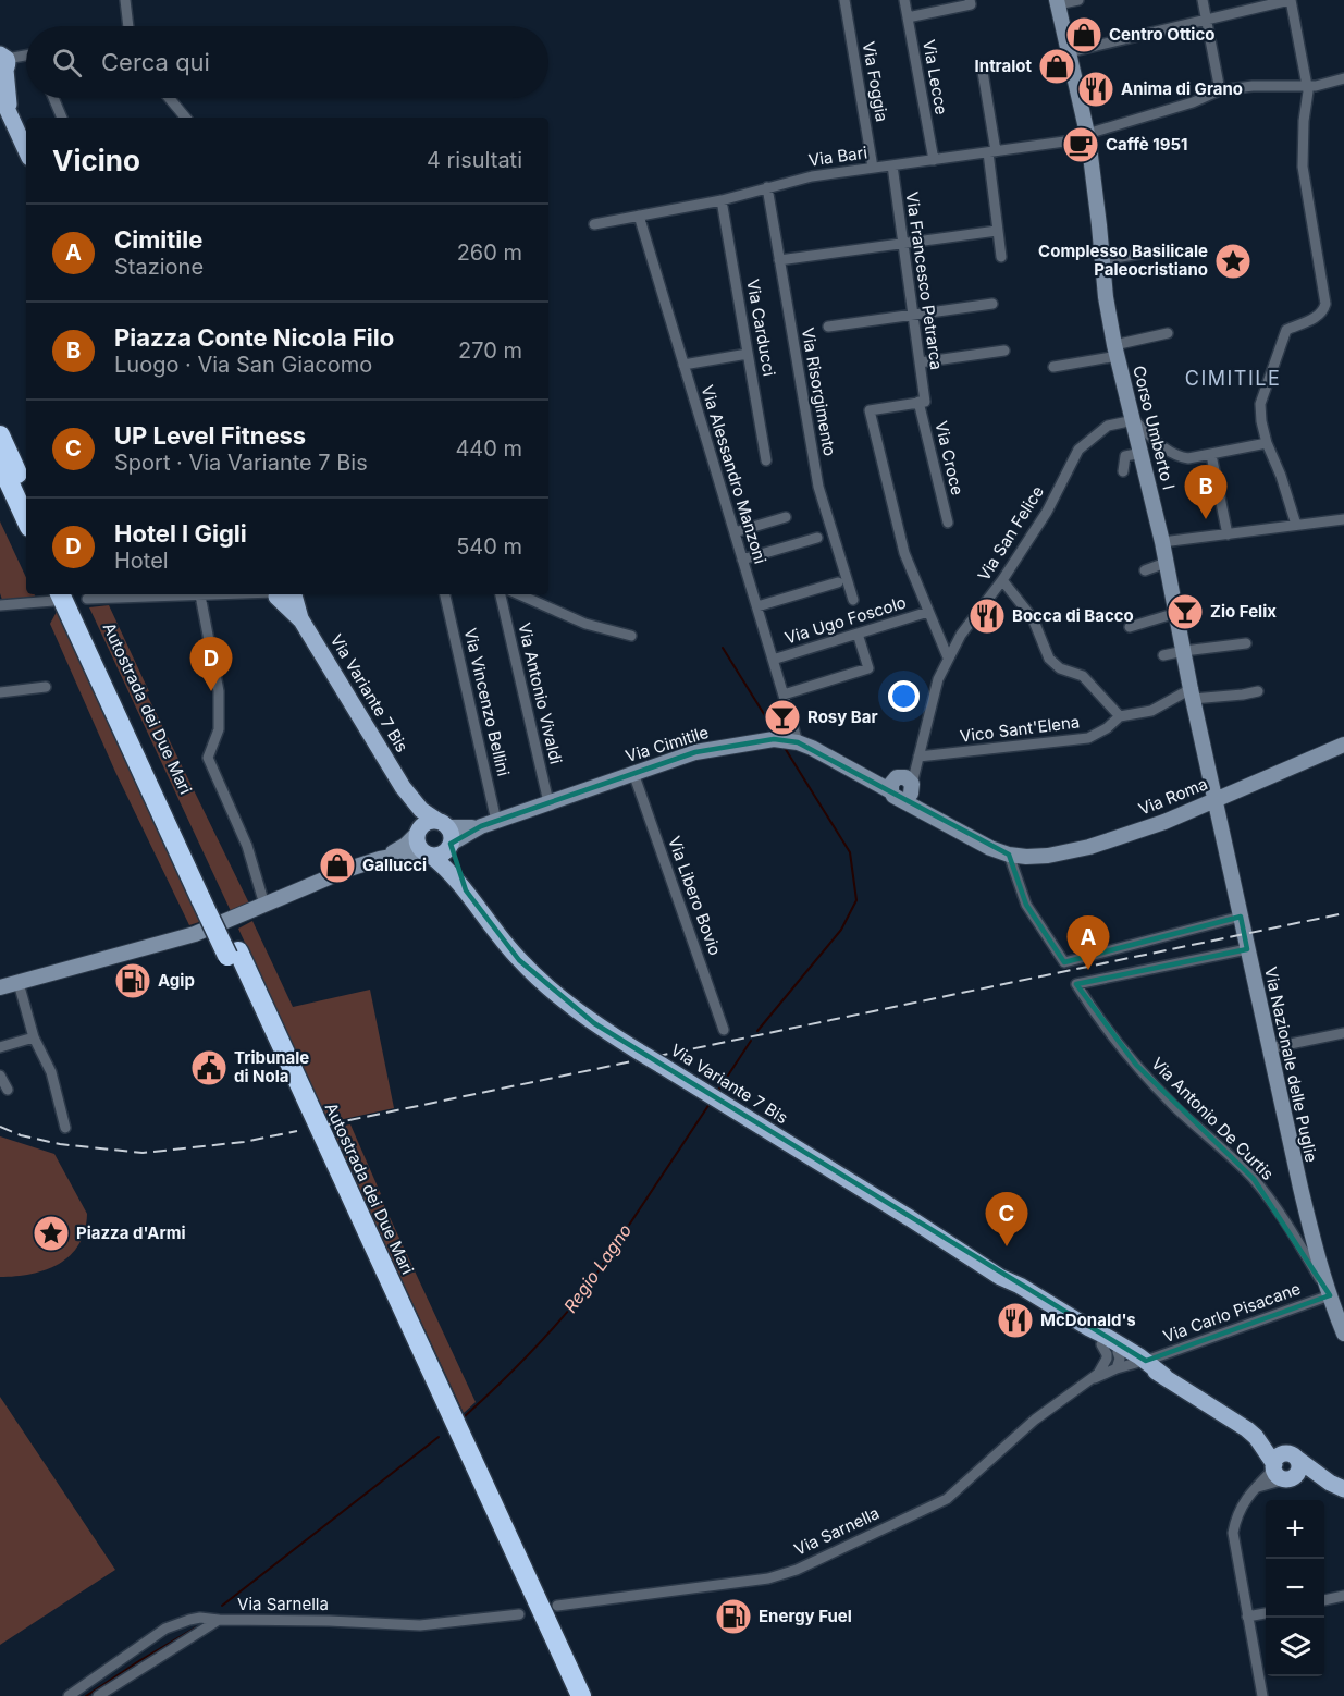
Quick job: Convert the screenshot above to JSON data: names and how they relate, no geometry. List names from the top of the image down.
{
  "streets": {
    "highway": ["Autostrada dei Due Mari"],
    "main road": ["Via Variante 7 Bis"],
    "street": [
      "Via Lecce",
      "Via Foggia",
      "Via Bari",
      "Via Francesco Petrarca",
      "Via Carducci",
      "Via Risorgimento",
      "Corso Umberto I",
      "Via Croce",
      "Via Alessandro Manzoni",
      "Via San Felice",
      "Via Ugo Foscolo",
      "Via Antonio Vivaldi",
      "Via Vincenzo Bellini",
      "Vico Sant'Elena",
      "Via Cimitile",
      "Via Roma",
      "Via Libero Bovio",
      "Via Nazionale delle Puglie",
      "Via Antonio De Curtis",
      "Via Carlo Pisacane",
      "Via Sarnella"
    ]
  },
  "crossings": [
    ["Via Lecce", "Via Bari"],
    ["Via Foggia", "Via Bari"],
    ["Via Bari", "Via Francesco Petrarca"],
    ["Via Bari", "Via Carducci"],
    ["Via Bari", "Via Risorgimento"],
    ["Via Bari", "Corso Umberto I"],
    ["Via Bari", "Via Alessandro Manzoni"],
    ["Via Francesco Petrarca", "Via Croce"],
    ["Corso Umberto I", "Via San Felice"],
    ["Corso Umberto I", "Vico Sant'Elena"],
    ["Corso Umberto I", "Via Roma"],
    ["Corso Umberto I", "Via Nazionale delle Puglie"],
    ["Via Alessandro Manzoni", "Via Ugo Foscolo"],
    ["Via Alessandro Manzoni", "Via Cimitile"],
    ["Via San Felice", "Vico Sant'Elena"],
    ["Via San Felice", "Via Cimitile"],
    ["Via Variante 7 Bis", "Via Cimitile"],
    ["Via Variante 7 Bis", "Via Carlo Pisacane"],
    ["Via Antonio Vivaldi", "Via Cimitile"],
    ["Via Vincenzo Bellini", "Via Cimitile"],
    ["Via Cimitile", "Via Roma"],
    ["Via Cimitile", "Via Libero Bovio"],
    ["Via Roma", "Via Nazionale delle Puglie"],
    ["Via Nazionale delle Puglie", "Via Antonio De Curtis"],
    ["Via Nazionale delle Puglie", "Via Carlo Pisacane"],
    ["Via Antonio De Curtis", "Via Carlo Pisacane"]
  ],
  "districts": ["CIMITILE"],
  "water": ["Regio Lagno"],
  "places": {
    "shop": ["Centro Ottico", "Intralot", "Gallucci"],
    "restaurant": ["Anima di Grano", "Bocca di Bacco", "McDonald's"],
    "cafe": ["Caffè 1951"],
    "place": ["Complesso Basilicale Paleocristiano", "Piazza d'Armi"],
    "bar": ["Zio Felix", "Rosy Bar"],
    "fuel station": ["Agip", "Energy Fuel"],
    "public building": ["Tribunale di Nola"]
  },
  "page": {
    "search": "Cerca qui",
    "heading": ["Vicino", "4 risultati"],
    "list": [
      {
        "mark": "A",
        "name": "Cimitile",
        "note": "Stazione",
        "value": "260 m"
      },
      {
        "mark": "B",
        "name": "Piazza Conte Nicola Filo",
        "note": "Luogo · Via San Giacomo",
        "value": "270 m"
      },
      {
        "mark": "C",
        "name": "UP Level Fitness",
        "note": "Sport · Via Variante 7 Bis",
        "value": "440 m"
      },
      {
        "mark": "D",
        "name": "Hotel I Gigli",
        "note": "Hotel",
        "value": "540 m"
      }
    ],
    "pins": [
      "B",
      "D",
      "A",
      "C"
    ],
    "map_buttons": ["+", "−"]
  }
}
